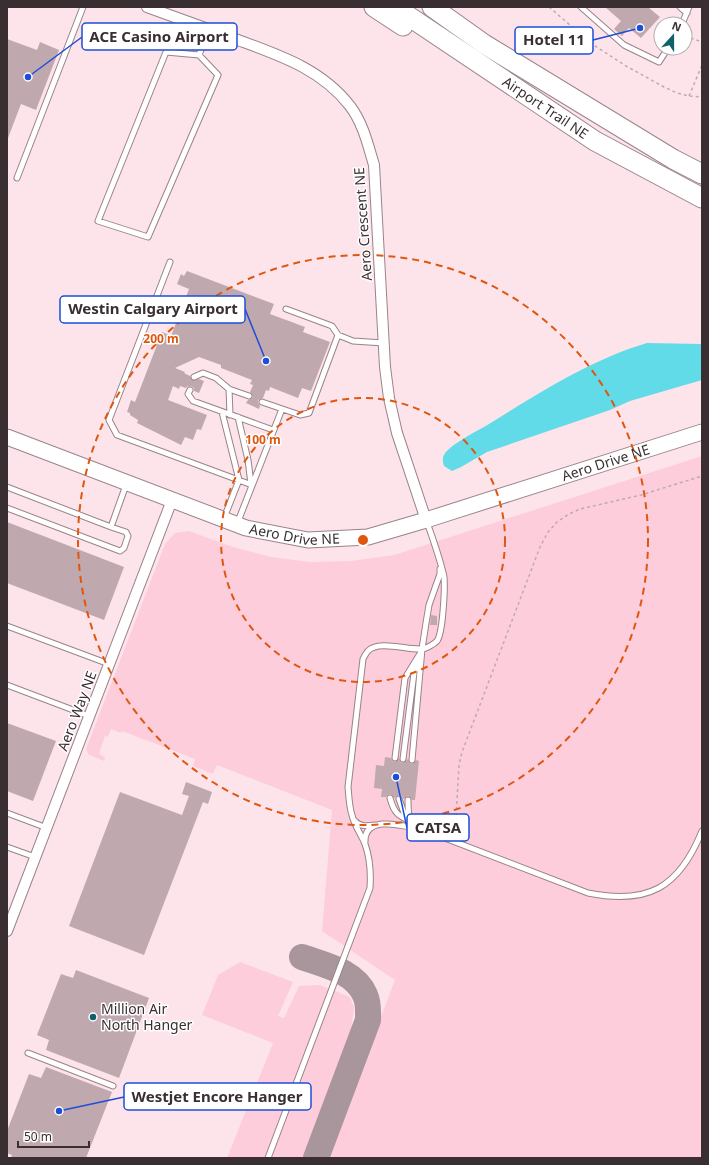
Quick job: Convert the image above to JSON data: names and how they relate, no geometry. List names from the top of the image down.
{
  "streets": {
    "highway": ["Airport Trail NE"],
    "street": ["Aero Crescent NE", "Aero Drive NE", "Aero Way NE"]
  },
  "crossings": [
    ["Aero Crescent NE", "Aero Drive NE"],
    ["Aero Drive NE", "Aero Way NE"]
  ],
  "places": [
    "Hotel 11",
    "ACE Casino Airport",
    "Westin Calgary Airport",
    "CATSA",
    "Million Air North Hanger",
    "Westjet Encore Hanger"
  ],
  "scale_bar": "50 m",
  "north": "top",
  "rings": ["200 m", "100 m"]
}
